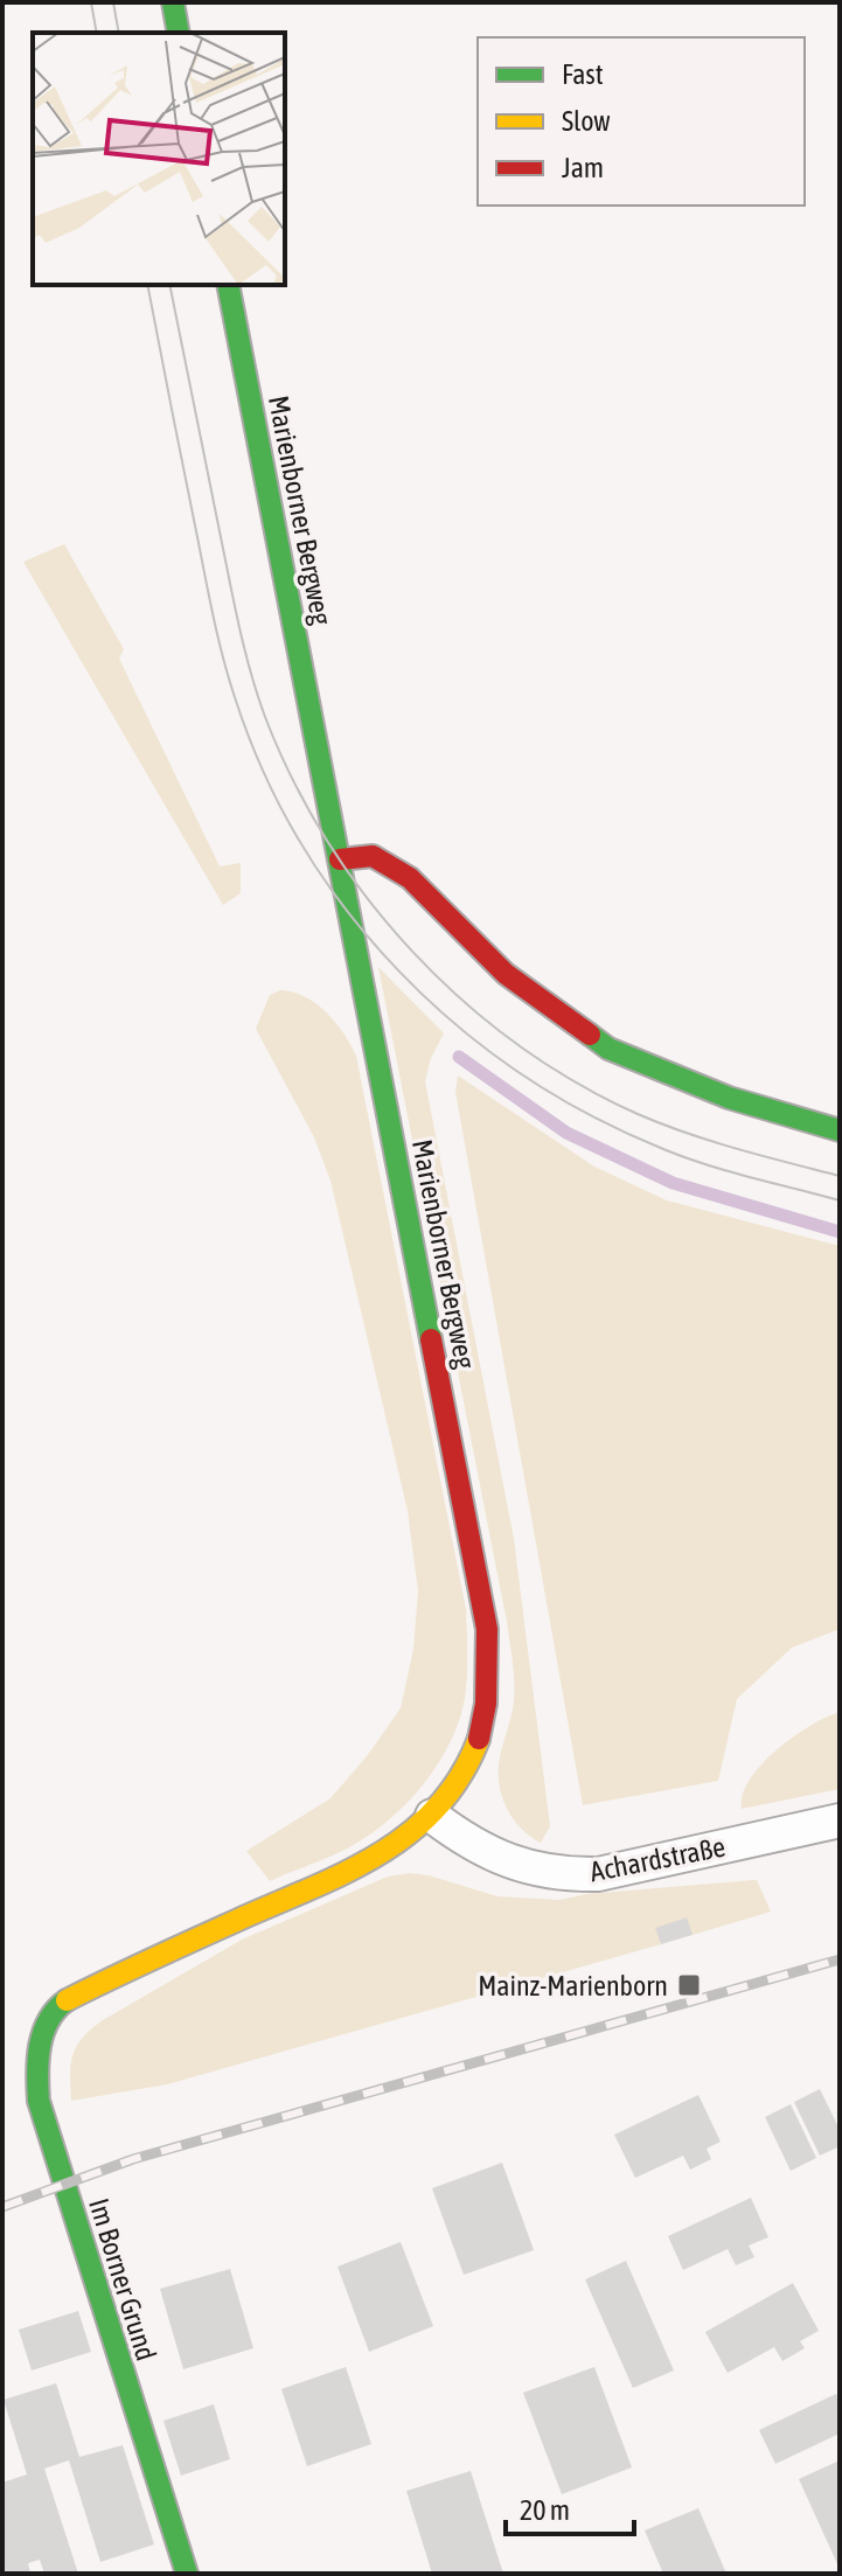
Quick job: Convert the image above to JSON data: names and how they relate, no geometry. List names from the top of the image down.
{
  "streets": {
    "street": ["Marienborner Bergweg", "Achardstraße", "Im Borner Grund"]
  },
  "crossings": [
    ["Marienborner Bergweg", "Achardstraße"],
    ["Marienborner Bergweg", "Im Borner Grund"]
  ],
  "places": {
    "transit": ["Mainz-Marienborn"]
  },
  "legend": ["Fast", "Slow", "Jam"],
  "scale_bar": "20 m"
}
